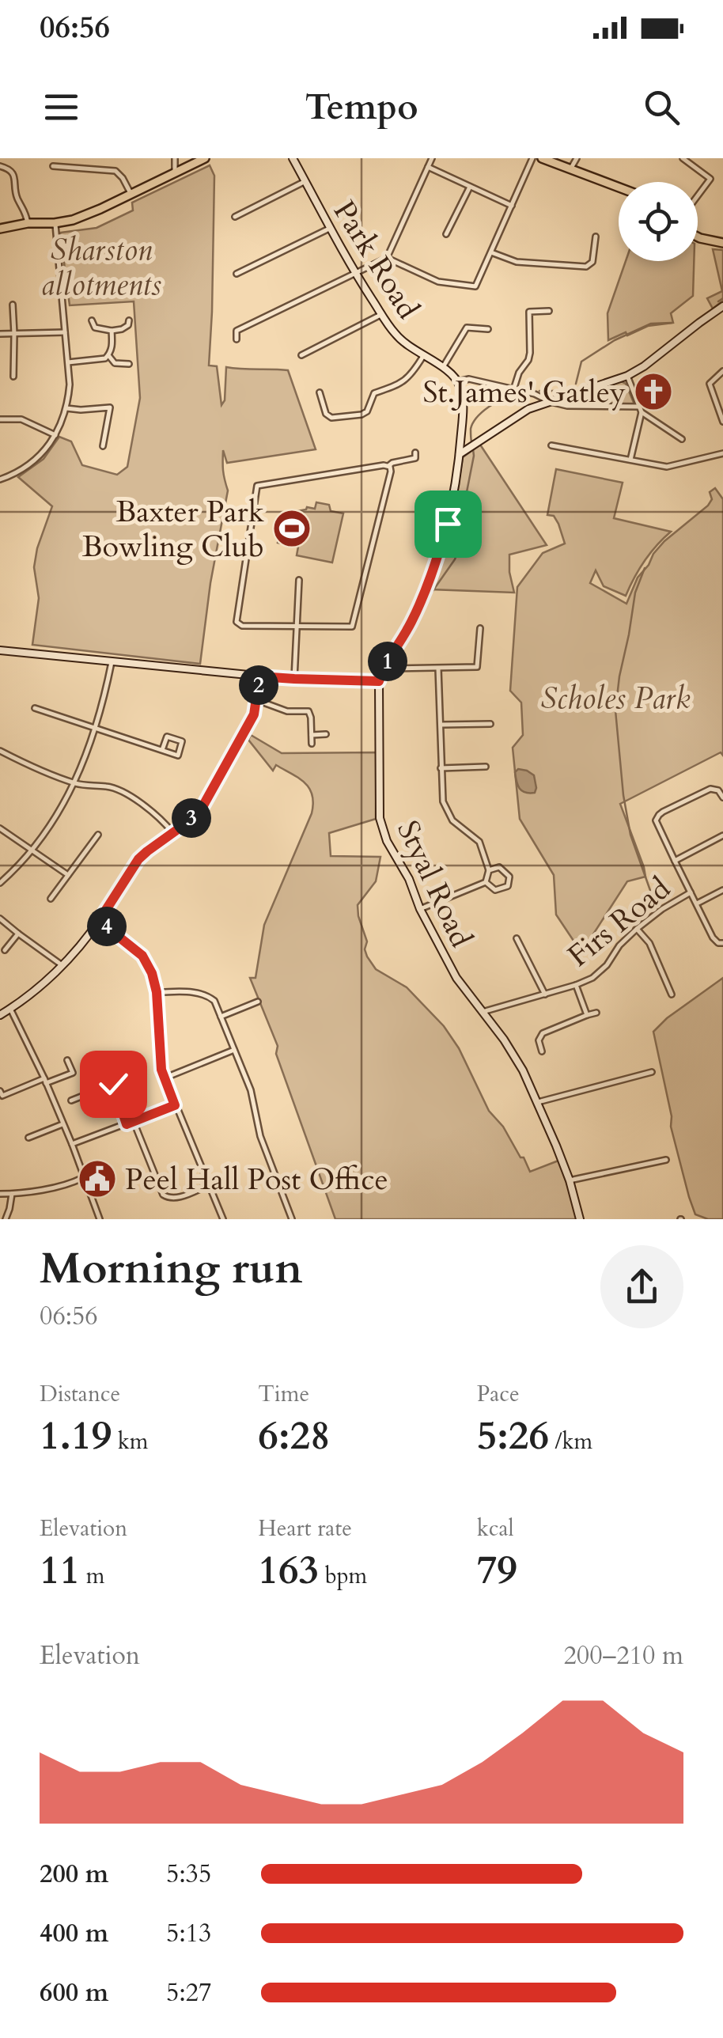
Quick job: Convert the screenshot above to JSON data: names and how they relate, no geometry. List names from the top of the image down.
{
  "streets": {
    "main road": ["Park Road", "Styal Road"],
    "street": ["Firs Road"]
  },
  "crossings": [
    ["Styal Road", "Firs Road"]
  ],
  "parks": ["Sharston allotments", "Scholes Park"],
  "places": {
    "church": ["St.James' Gatley"],
    "sports": ["Baxter Park Bowling Club"],
    "public building": ["Peel Hall Post Office"]
  },
  "page": {
    "status": "06:56",
    "header": "Tempo",
    "pins": [
      "1",
      "2",
      "3",
      "4"
    ],
    "heading": ["Morning run", "06:56"],
    "stats": [
      ["Distance", "1.19 km"],
      ["Time", "6:28"],
      ["Pace", "5:26 /km"],
      ["Elevation", "11 m"],
      ["Heart rate", "163 bpm"],
      ["kcal", "79"]
    ],
    "chart": ["Elevation", "200–210 m"],
    "list": [
      {
        "name": "200 m",
        "note": "5:35"
      },
      {
        "name": "400 m",
        "note": "5:13"
      },
      {
        "name": "600 m",
        "note": "5:27"
      }
    ]
  }
}
